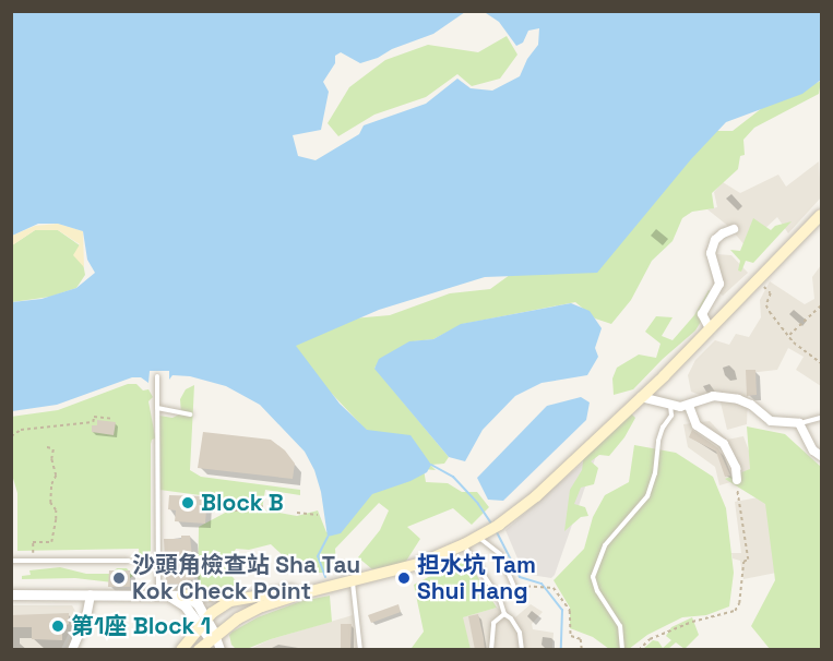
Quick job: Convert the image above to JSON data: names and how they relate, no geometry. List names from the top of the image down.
{
  "places": [
    "Block B",
    "沙頭角檢查站 Sha Tau Kok Check Point",
    "担水坑 Tam Shui Hang",
    "第1座 Block 1"
  ]
}
